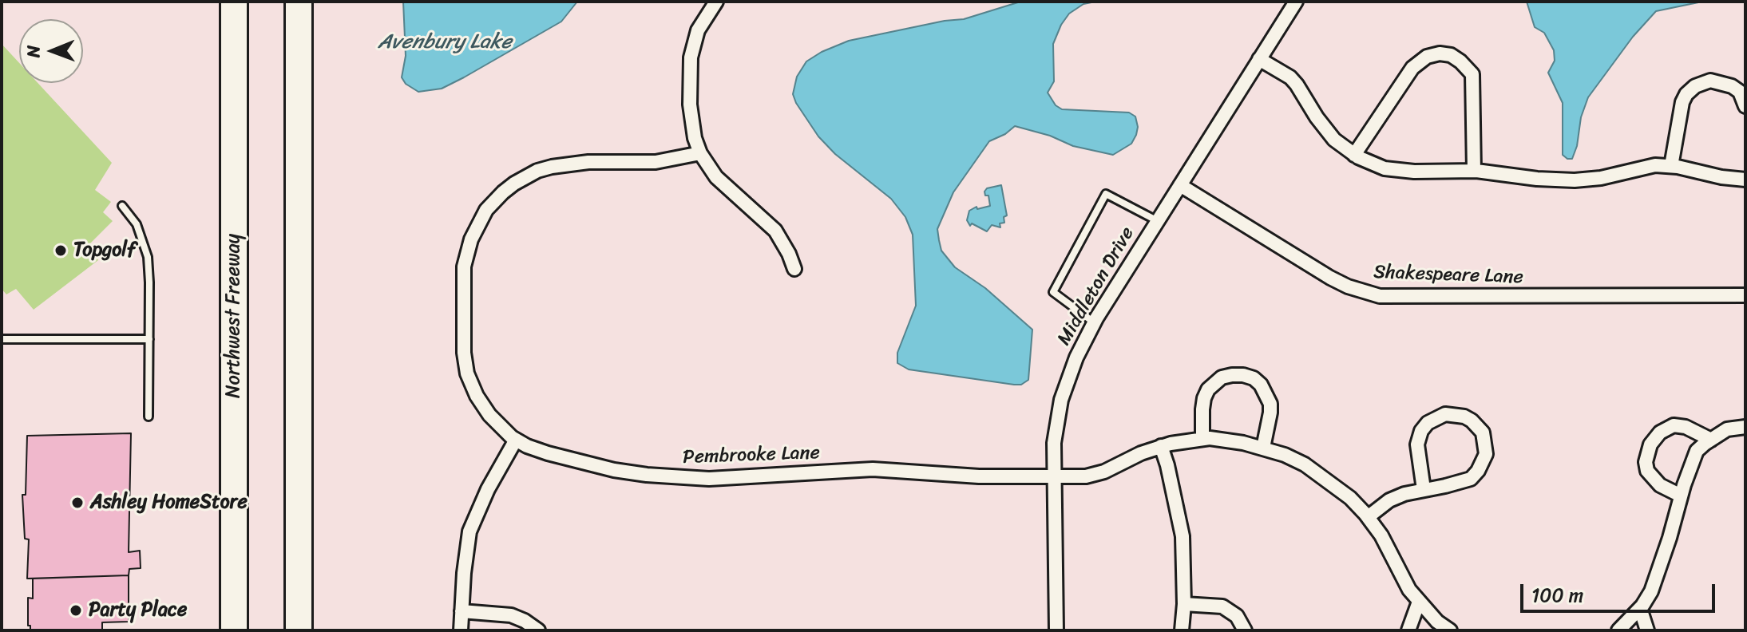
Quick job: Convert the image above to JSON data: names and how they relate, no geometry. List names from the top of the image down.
{
  "streets": {
    "highway": ["Northwest Freeway"],
    "street": ["Shakespeare Lane", "Middleton Drive", "Pembrooke Lane"]
  },
  "crossings": [
    ["Shakespeare Lane", "Middleton Drive"],
    ["Middleton Drive", "Pembrooke Lane"]
  ],
  "water": ["Avenbury Lake"],
  "places": ["Topgolf", "Ashley HomeStore", "Party Place"],
  "scale_bar": "100 m",
  "north": "left"
}
